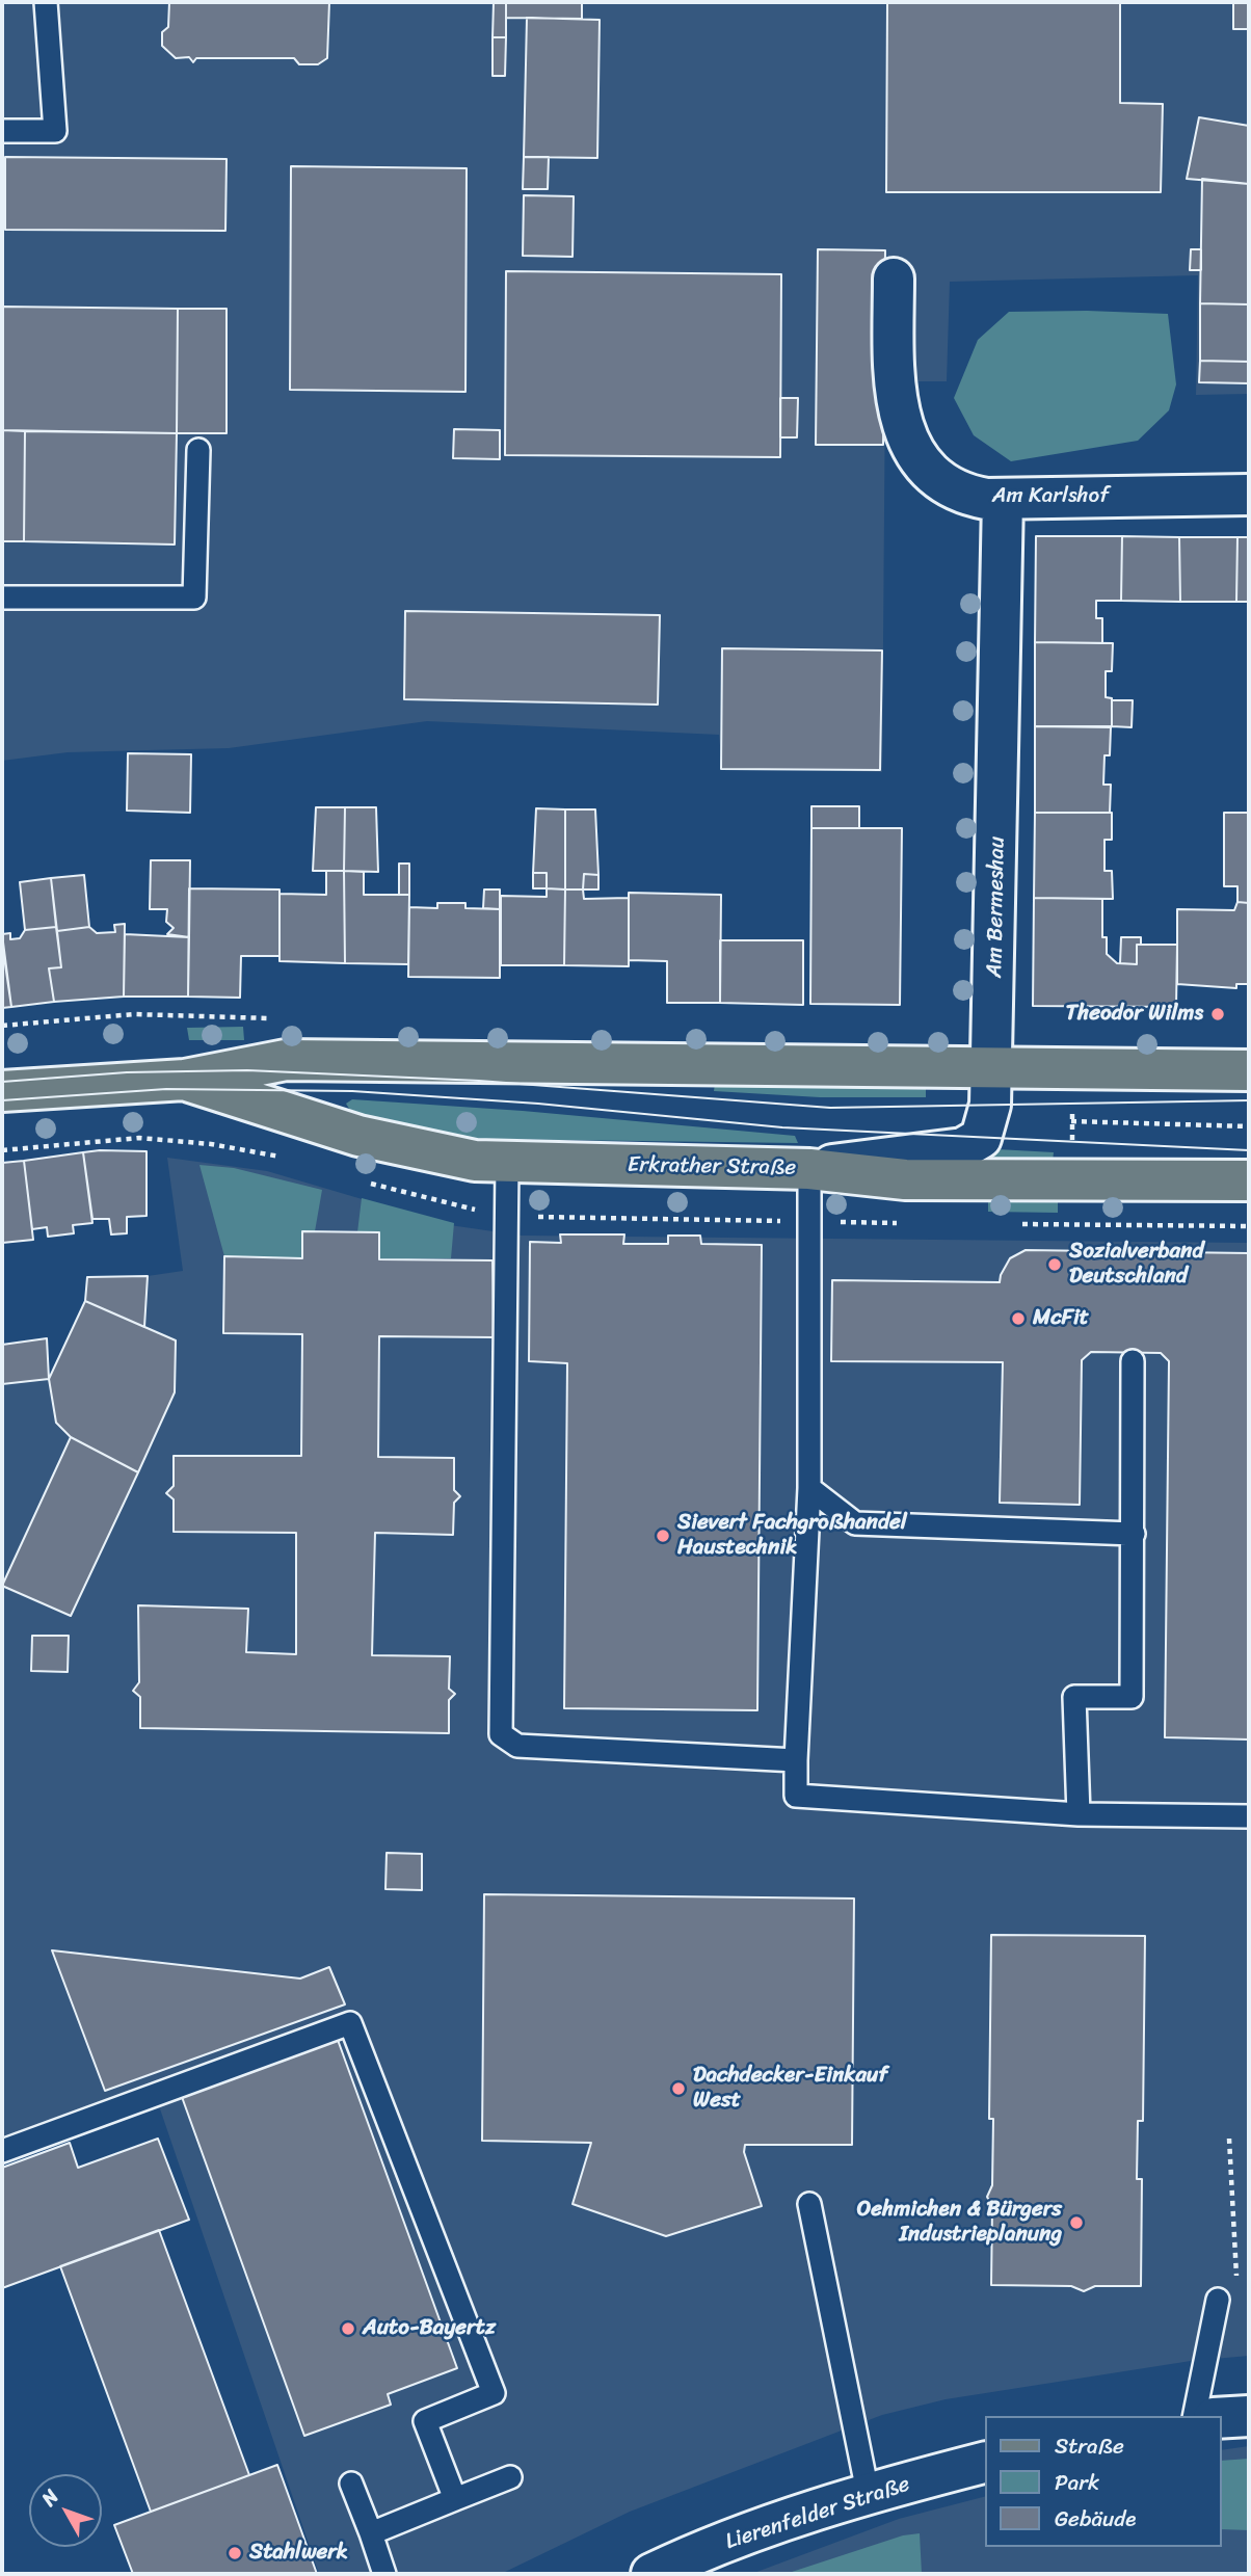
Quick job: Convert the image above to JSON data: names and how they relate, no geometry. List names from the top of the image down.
{
  "streets": {
    "main road": ["Erkrather Straße"],
    "street": ["Am Karlshof", "Am Bermeshau", "Lierenfelder Straße"]
  },
  "crossings": [
    ["Am Karlshof", "Am Bermeshau"],
    ["Am Bermeshau", "Erkrather Straße"]
  ],
  "places": [
    "Theodor Wilms",
    "Sozialverband Deutschland",
    "McFit",
    "Sievert Fachgroßhandel Haustechnik",
    "Dachdecker-Einkauf West",
    "Oehmichen & Bürgers Industrieplanung",
    "Auto-Bayertz",
    "Stahlwerk"
  ],
  "legend": ["Straße", "Park", "Gebäude"],
  "north": "top left"
}
